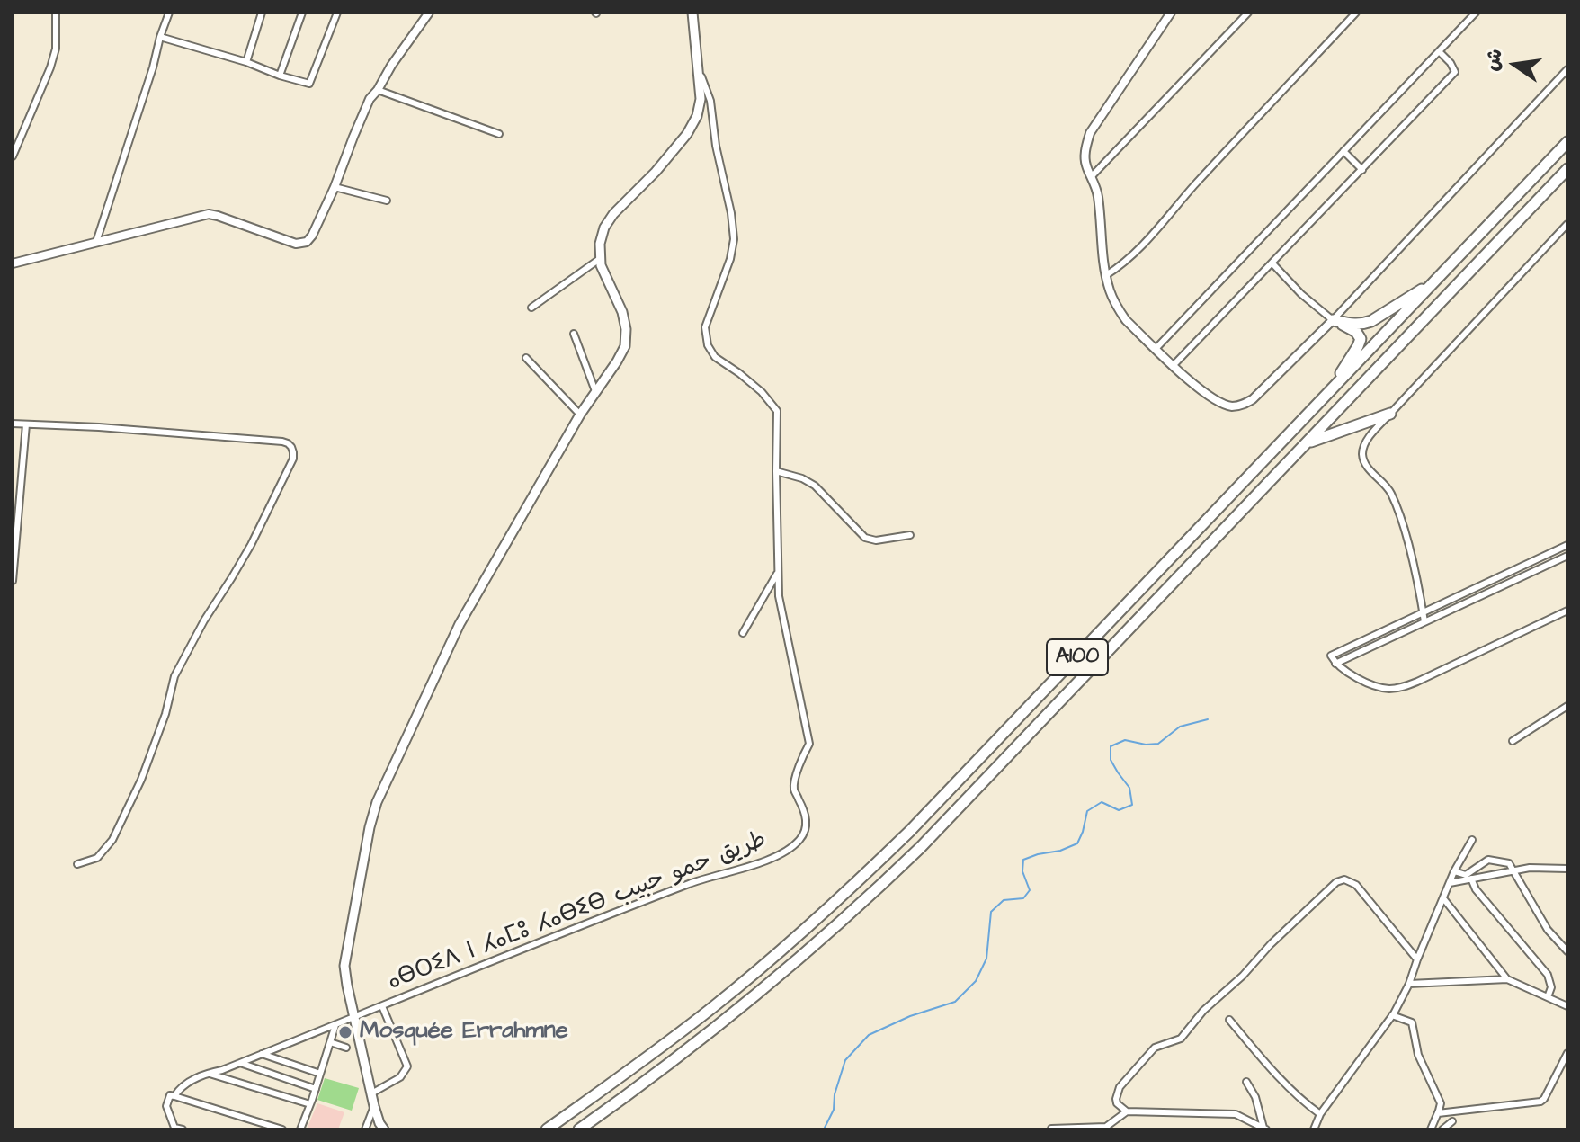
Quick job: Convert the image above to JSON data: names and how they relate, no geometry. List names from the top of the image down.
{
  "streets": {
    "highway": ["A100"],
    "street": ["ⴰⴱⵔⵉⴷ ⵏ ⵃⴰⵎⵓ ⵃⴰⴱⵉⴱ طريق حمو حبيب"]
  },
  "places": ["Mosquée Errahmne"],
  "north": "left"
}
